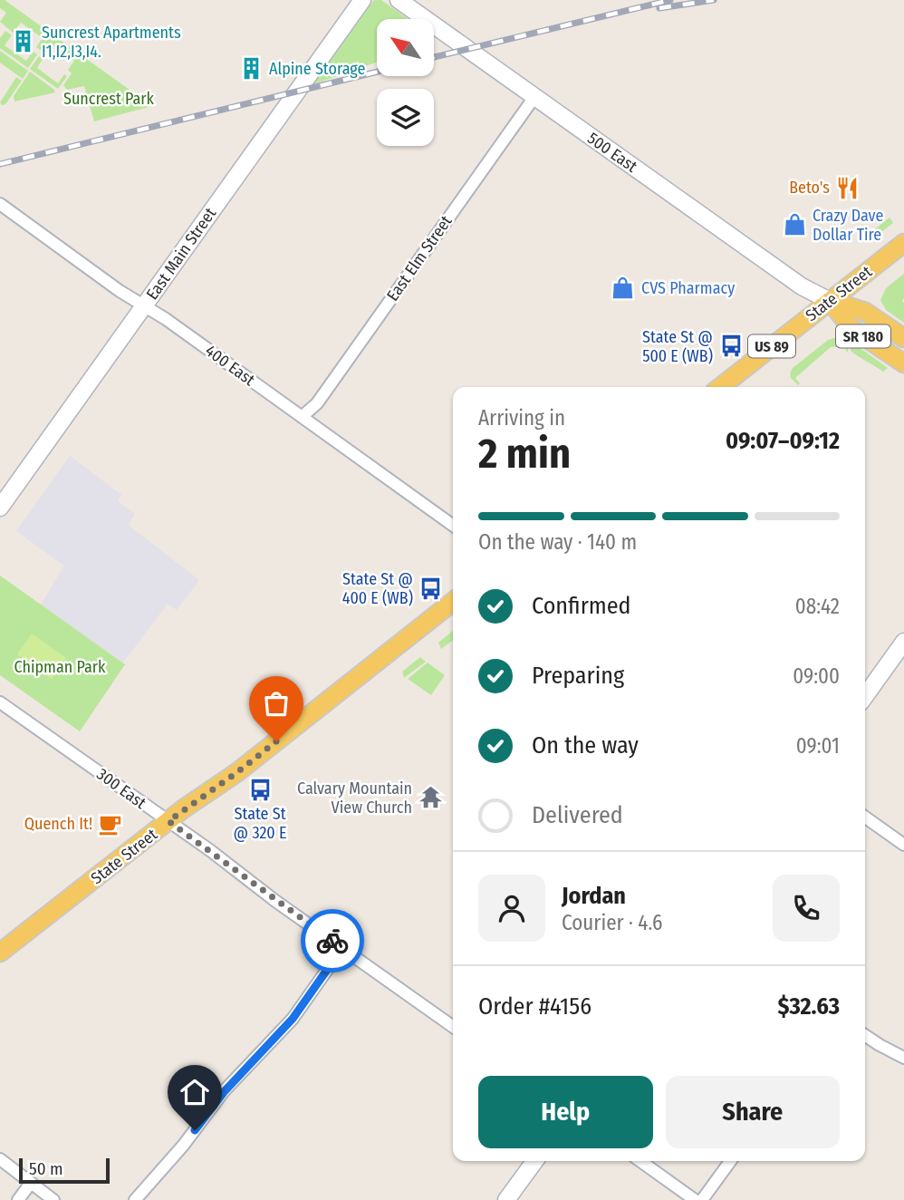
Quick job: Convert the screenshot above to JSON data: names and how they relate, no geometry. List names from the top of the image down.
{
  "streets": {
    "main road": [
      "500 East",
      "State Street",
      "SR 180",
      "US 89"
    ],
    "street": [
      "East Main Street",
      "East Elm Street",
      "400 East",
      "300 East"
    ]
  },
  "crossings": [
    ["500 East", "East Elm Street"],
    ["500 East", "State Street"],
    ["East Main Street", "400 East"],
    ["East Elm Street", "400 East"],
    ["State Street", "300 East"]
  ],
  "parks": ["Suncrest Park", "Chipman Park"],
  "places": {
    "building": ["Suncrest Apartments I1,I2,I3,I4.", "Alpine Storage"],
    "restaurant": ["Beto's"],
    "shop": ["Crazy Dave Dollar Tire", "CVS Pharmacy"],
    "bus stop": ["State St @ 500 E (WB)", "State St @ 400 E (WB)", "State St @ 320 E"],
    "temple": ["Calvary Mountain View Church"],
    "cafe": ["Quench It!"]
  },
  "scale_bar": "50 m",
  "north": "top left",
  "page": {
    "heading": ["2 min", "Arriving in", "09:07–09:12"],
    "panel": [
      "Jordan",
      "Courier · 4.6",
      "Order #4156",
      "$32.63"
    ],
    "bar": "On the way · 140 m",
    "list": [
      ["Confirmed", "08:42"],
      ["Preparing", "09:00"],
      ["On the way", "09:01"],
      "Delivered"
    ],
    "buttons": ["Help", "Share"],
    "scale": "50 m"
  }
}
